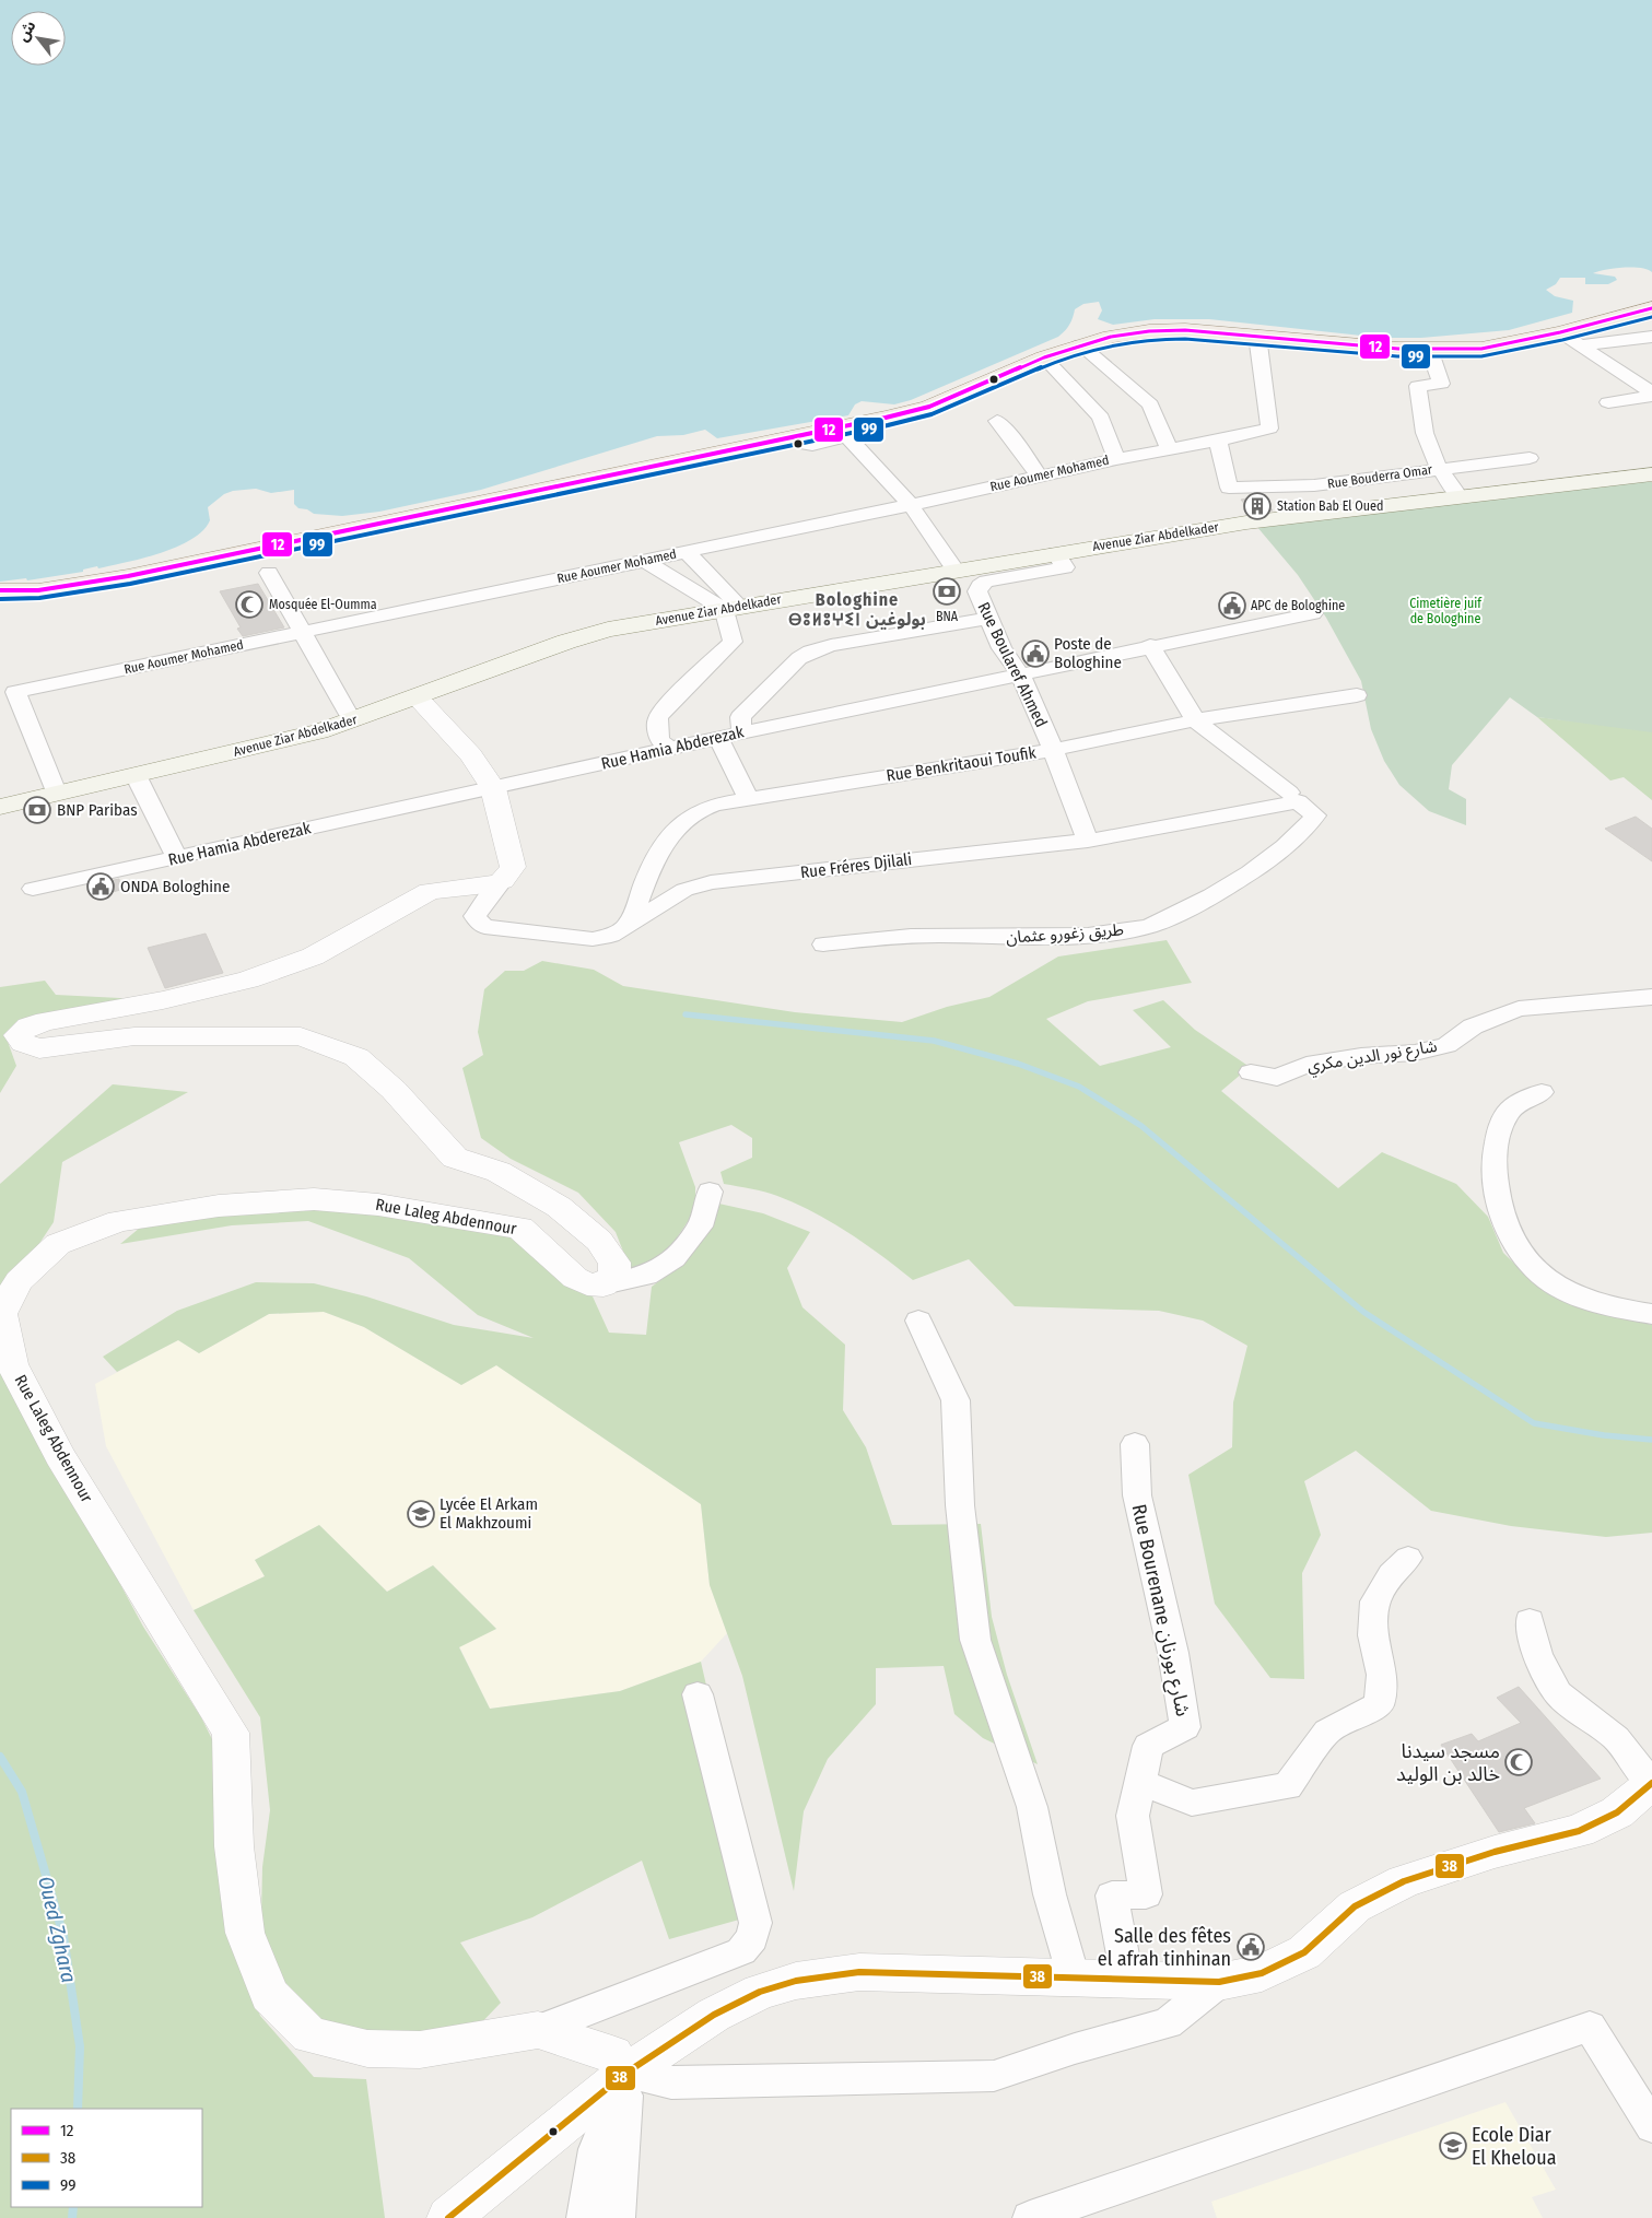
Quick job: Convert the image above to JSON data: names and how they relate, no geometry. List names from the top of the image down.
{
  "streets": {
    "main road": ["Avenue Ziar Abdelkader"],
    "street": [
      "Rue Aoumer Mohamed",
      "Rue Bouderra Omar",
      "Rue Boularef Ahmed",
      "Rue Hamia Abderezak",
      "Rue Benkritaoui Toufik",
      "Rue Fréres Djilali",
      "طريق زغورو عثمان",
      "شارع نور الدين مكري",
      "Rue Laleg Abdennour",
      "Rue Bourenane شارع بورنان"
    ]
  },
  "crossings": [
    ["Rue Aoumer Mohamed", "Rue Bouderra Omar"],
    ["Rue Aoumer Mohamed", "Avenue Ziar Abdelkader"],
    ["Avenue Ziar Abdelkader", "Rue Boularef Ahmed"],
    ["Rue Boularef Ahmed", "Rue Hamia Abderezak"],
    ["Rue Boularef Ahmed", "Rue Benkritaoui Toufik"],
    ["Rue Boularef Ahmed", "Rue Fréres Djilali"],
    ["Rue Benkritaoui Toufik", "Rue Fréres Djilali"],
    ["Rue Fréres Djilali", "طريق زغورو عثمان"]
  ],
  "districts": ["Bologhine ⴱⵓⵍⵓⵖⵉⵏ بولوغين"],
  "water": ["Oued Zghara"],
  "parks": ["Cimetière juif de Bologhine"],
  "places": {
    "building": ["Station Bab El Oued"],
    "bank": ["BNA", "BNP Paribas"],
    "mosque": ["Mosquée El-Oumma", "مسجد سيدنا خالد بن الوليد"],
    "public building": [
      "APC de Bologhine",
      "Poste de Bologhine",
      "ONDA Bologhine",
      "Salle des fêtes el afrah tinhinan"
    ],
    "school or university": ["Lycée El Arkam El Makhzoumi", "Ecole Diar El Kheloua"]
  },
  "lines": ["transit line 12", "transit line 99", "transit line 38"],
  "legend": ["12", "38", "99"],
  "north": "top left"
}
